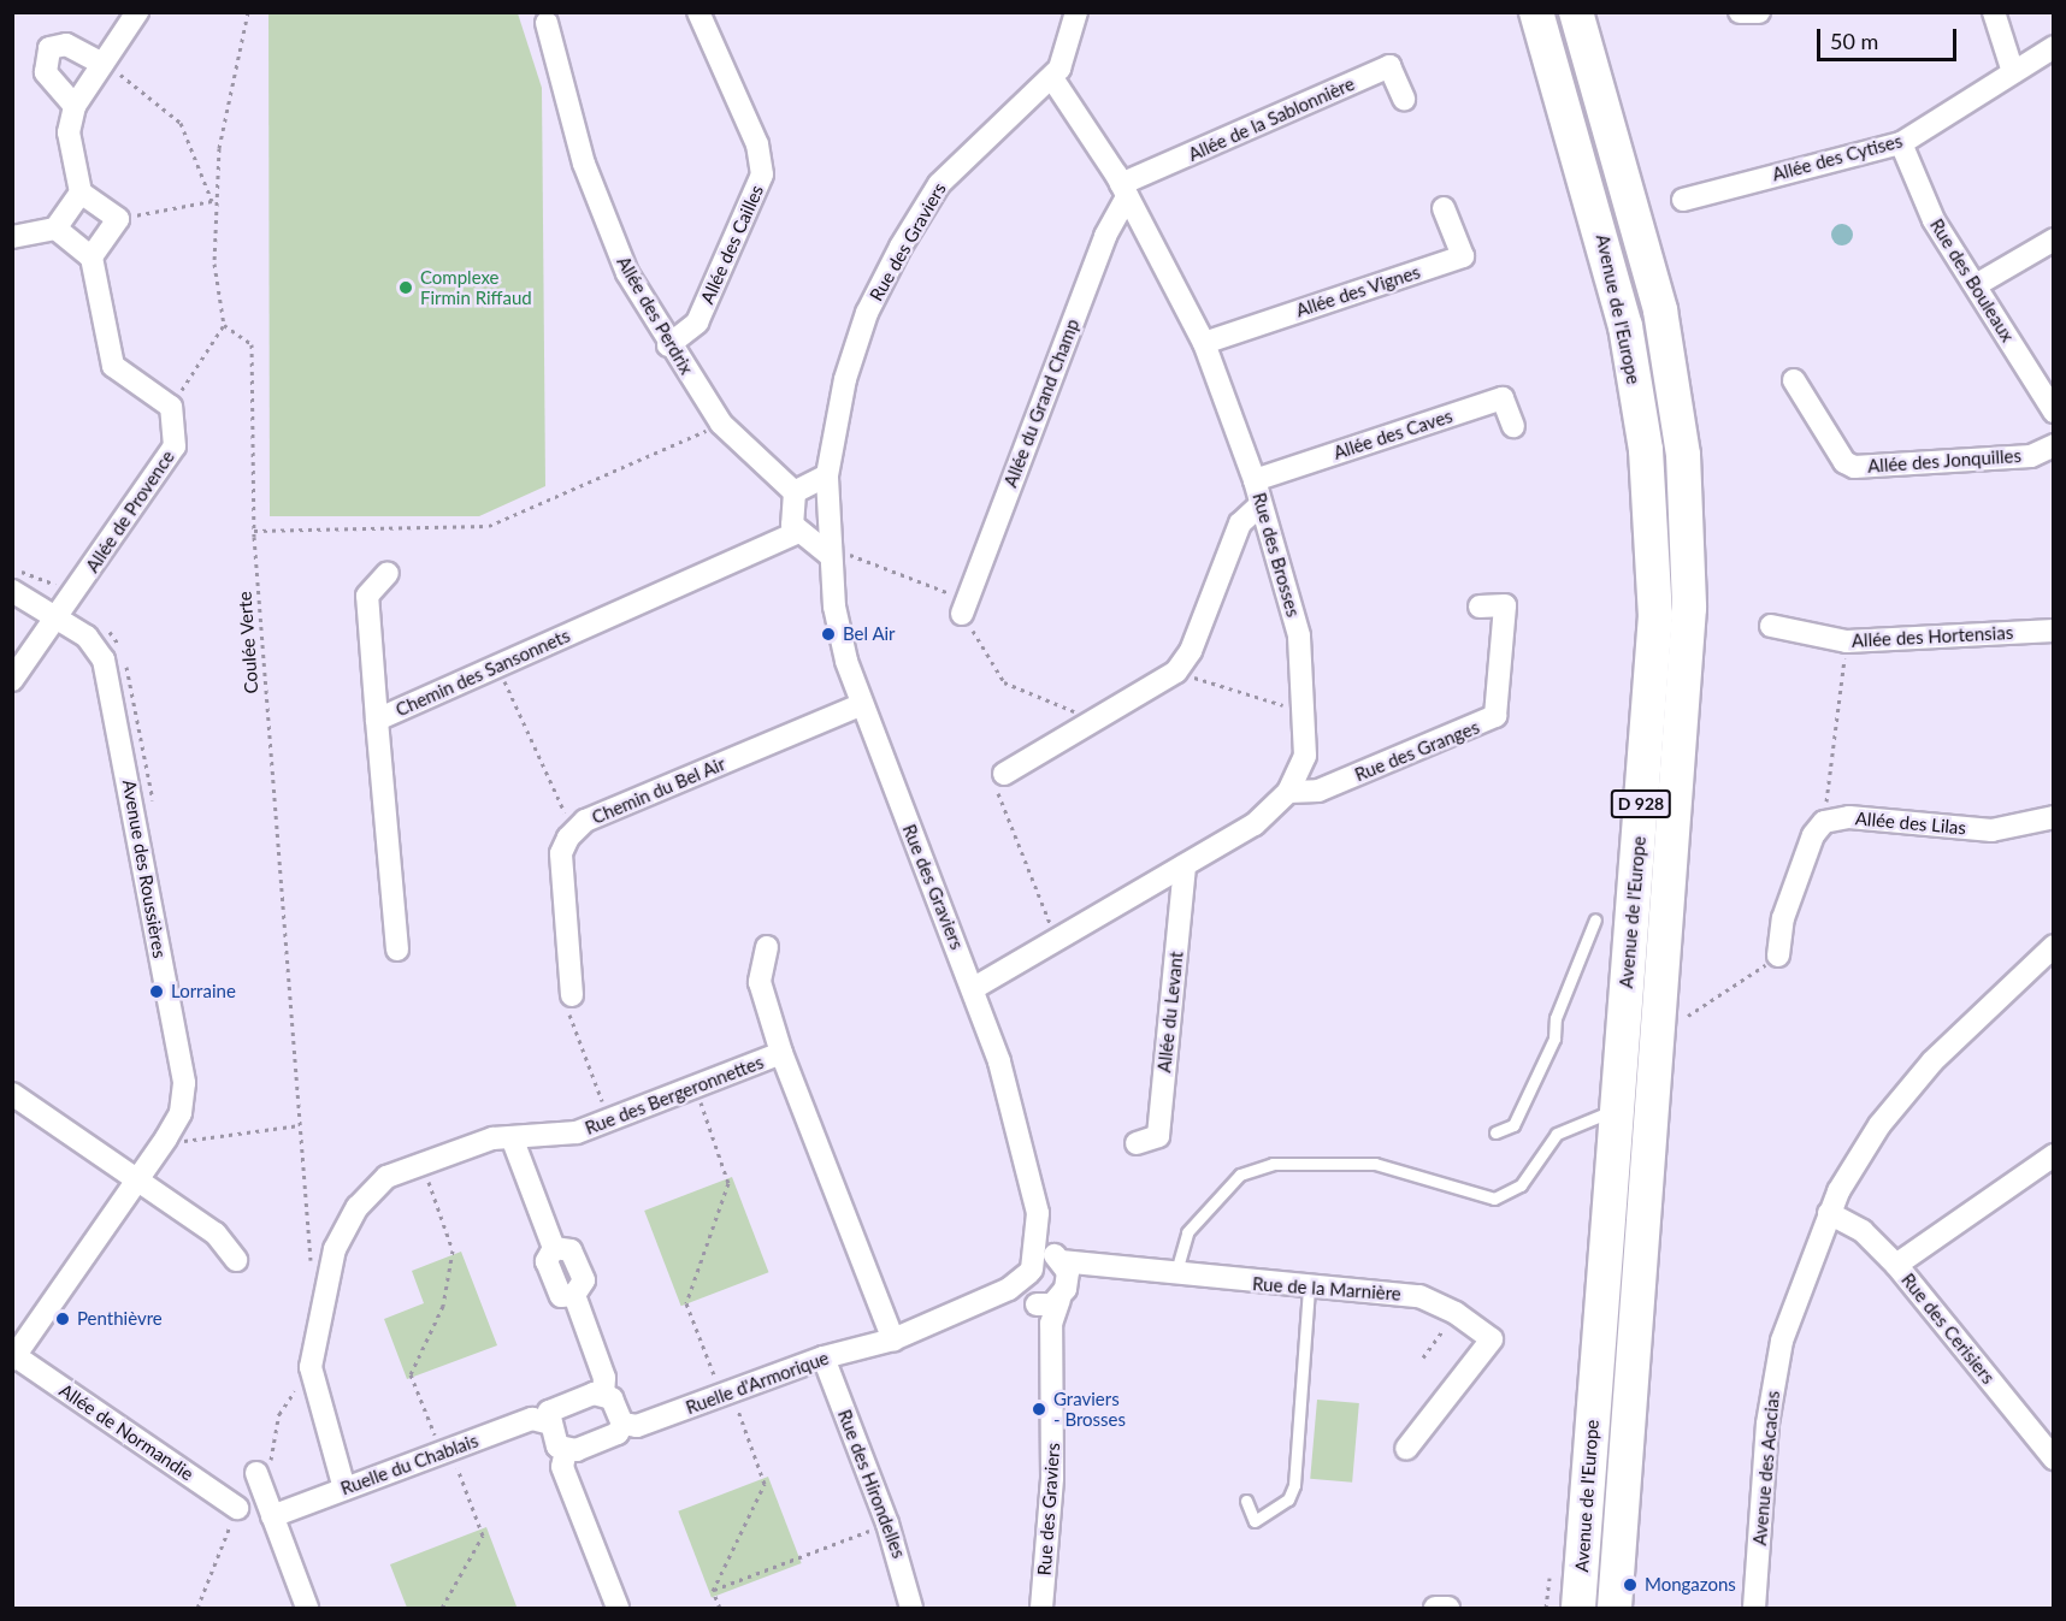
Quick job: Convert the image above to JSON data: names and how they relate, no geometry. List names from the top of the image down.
{
  "streets": {
    "main road": ["Avenue de l'Europe", "D 928"],
    "street": [
      "Allée de la Sablonnière",
      "Allée des Cytises",
      "Rue des Graviers",
      "Allée des Cailles",
      "Rue des Bouleaux",
      "Allée des Vignes",
      "Allée des Perdrix",
      "Allée du Grand Champ",
      "Allée des Caves",
      "Allée des Jonquilles",
      "Allée de Provence",
      "Rue des Brosses",
      "Allée des Hortensias",
      "Chemin des Sansonnets",
      "Rue des Granges",
      "Chemin du Bel Air",
      "Allée des Lilas",
      "Avenue des Roussières",
      "Allée du Levant",
      "Rue des Bergeronnettes",
      "Rue de la Marnière",
      "Rue des Cerisiers",
      "Ruelle d'Armorique",
      "Allée de Normandie",
      "Ruelle du Chablais",
      "Avenue des Acacias",
      "Rue des Hirondelles"
    ],
    "path": ["Coulée Verte"]
  },
  "crossings": [
    ["Allée de la Sablonnière", "Allée du Grand Champ"],
    ["Allée de la Sablonnière", "Rue des Brosses"],
    ["Allée des Cytises", "Rue des Bouleaux"],
    ["Rue des Graviers", "Rue des Brosses"],
    ["Rue des Graviers", "Chemin du Bel Air"],
    ["Rue des Graviers", "Rue de la Marnière"],
    ["Rue des Graviers", "Ruelle d'Armorique"],
    ["Allée des Cailles", "Allée des Perdrix"],
    ["Allée des Vignes", "Rue des Brosses"],
    ["Allée du Grand Champ", "Rue des Brosses"],
    ["Allée des Caves", "Rue des Brosses"],
    ["Allée de Provence", "Avenue des Roussières"],
    ["Rue des Brosses", "Rue des Granges"],
    ["Rue des Brosses", "Allée du Levant"],
    ["Coulée Verte", "Rue des Bergeronnettes"],
    ["Avenue des Roussières", "Allée de Normandie"],
    ["Rue des Bergeronnettes", "Ruelle d'Armorique"],
    ["Rue des Bergeronnettes", "Ruelle du Chablais"],
    ["Rue de la Marnière", "Ruelle d'Armorique"],
    ["Rue des Cerisiers", "Avenue des Acacias"],
    ["Ruelle d'Armorique", "Rue des Hirondelles"]
  ],
  "places": [
    "Complexe Firmin Riffaud",
    "Bel Air",
    "Lorraine",
    "Penthièvre",
    "Graviers - Brosses",
    "Mongazons"
  ],
  "scale_bar": "50 m"
}
